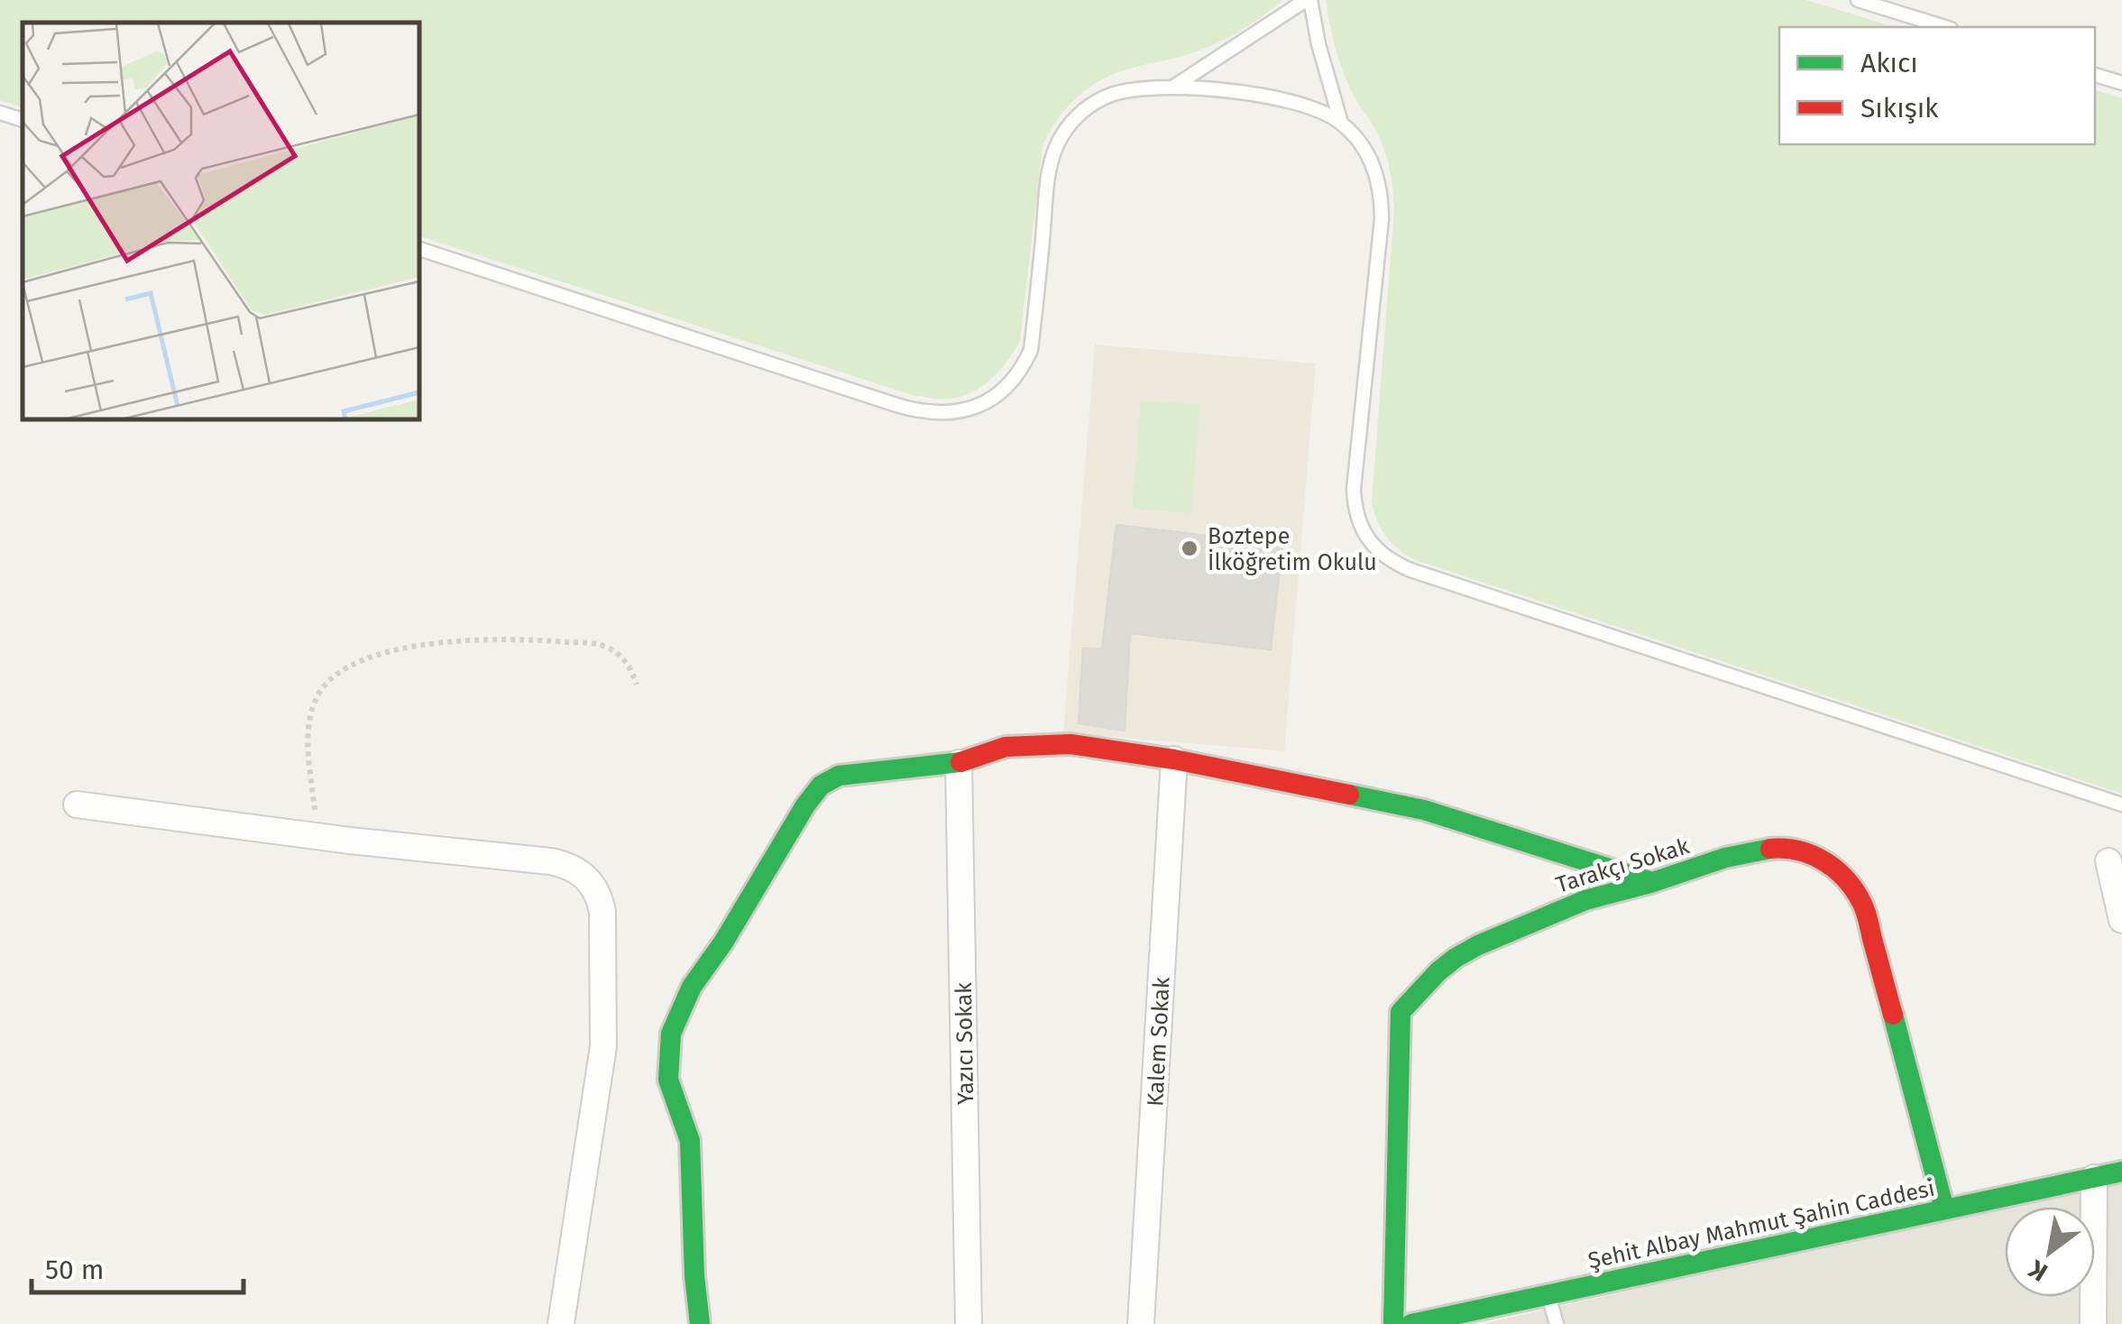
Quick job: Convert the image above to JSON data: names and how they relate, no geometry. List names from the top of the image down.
{
  "streets": {
    "street": [
      "Tarakçı Sokak",
      "Kalem Sokak",
      "Yazıcı Sokak",
      "Şehit Albay Mahmut Şahin Caddesi"
    ]
  },
  "crossings": [
    ["Tarakçı Sokak", "Şehit Albay Mahmut Şahin Caddesi"]
  ],
  "places": ["Boztepe İlköğretim Okulu"],
  "legend": ["Akıcı", "Sıkışık"],
  "scale_bar": "50 m",
  "north": "bottom left"
}
